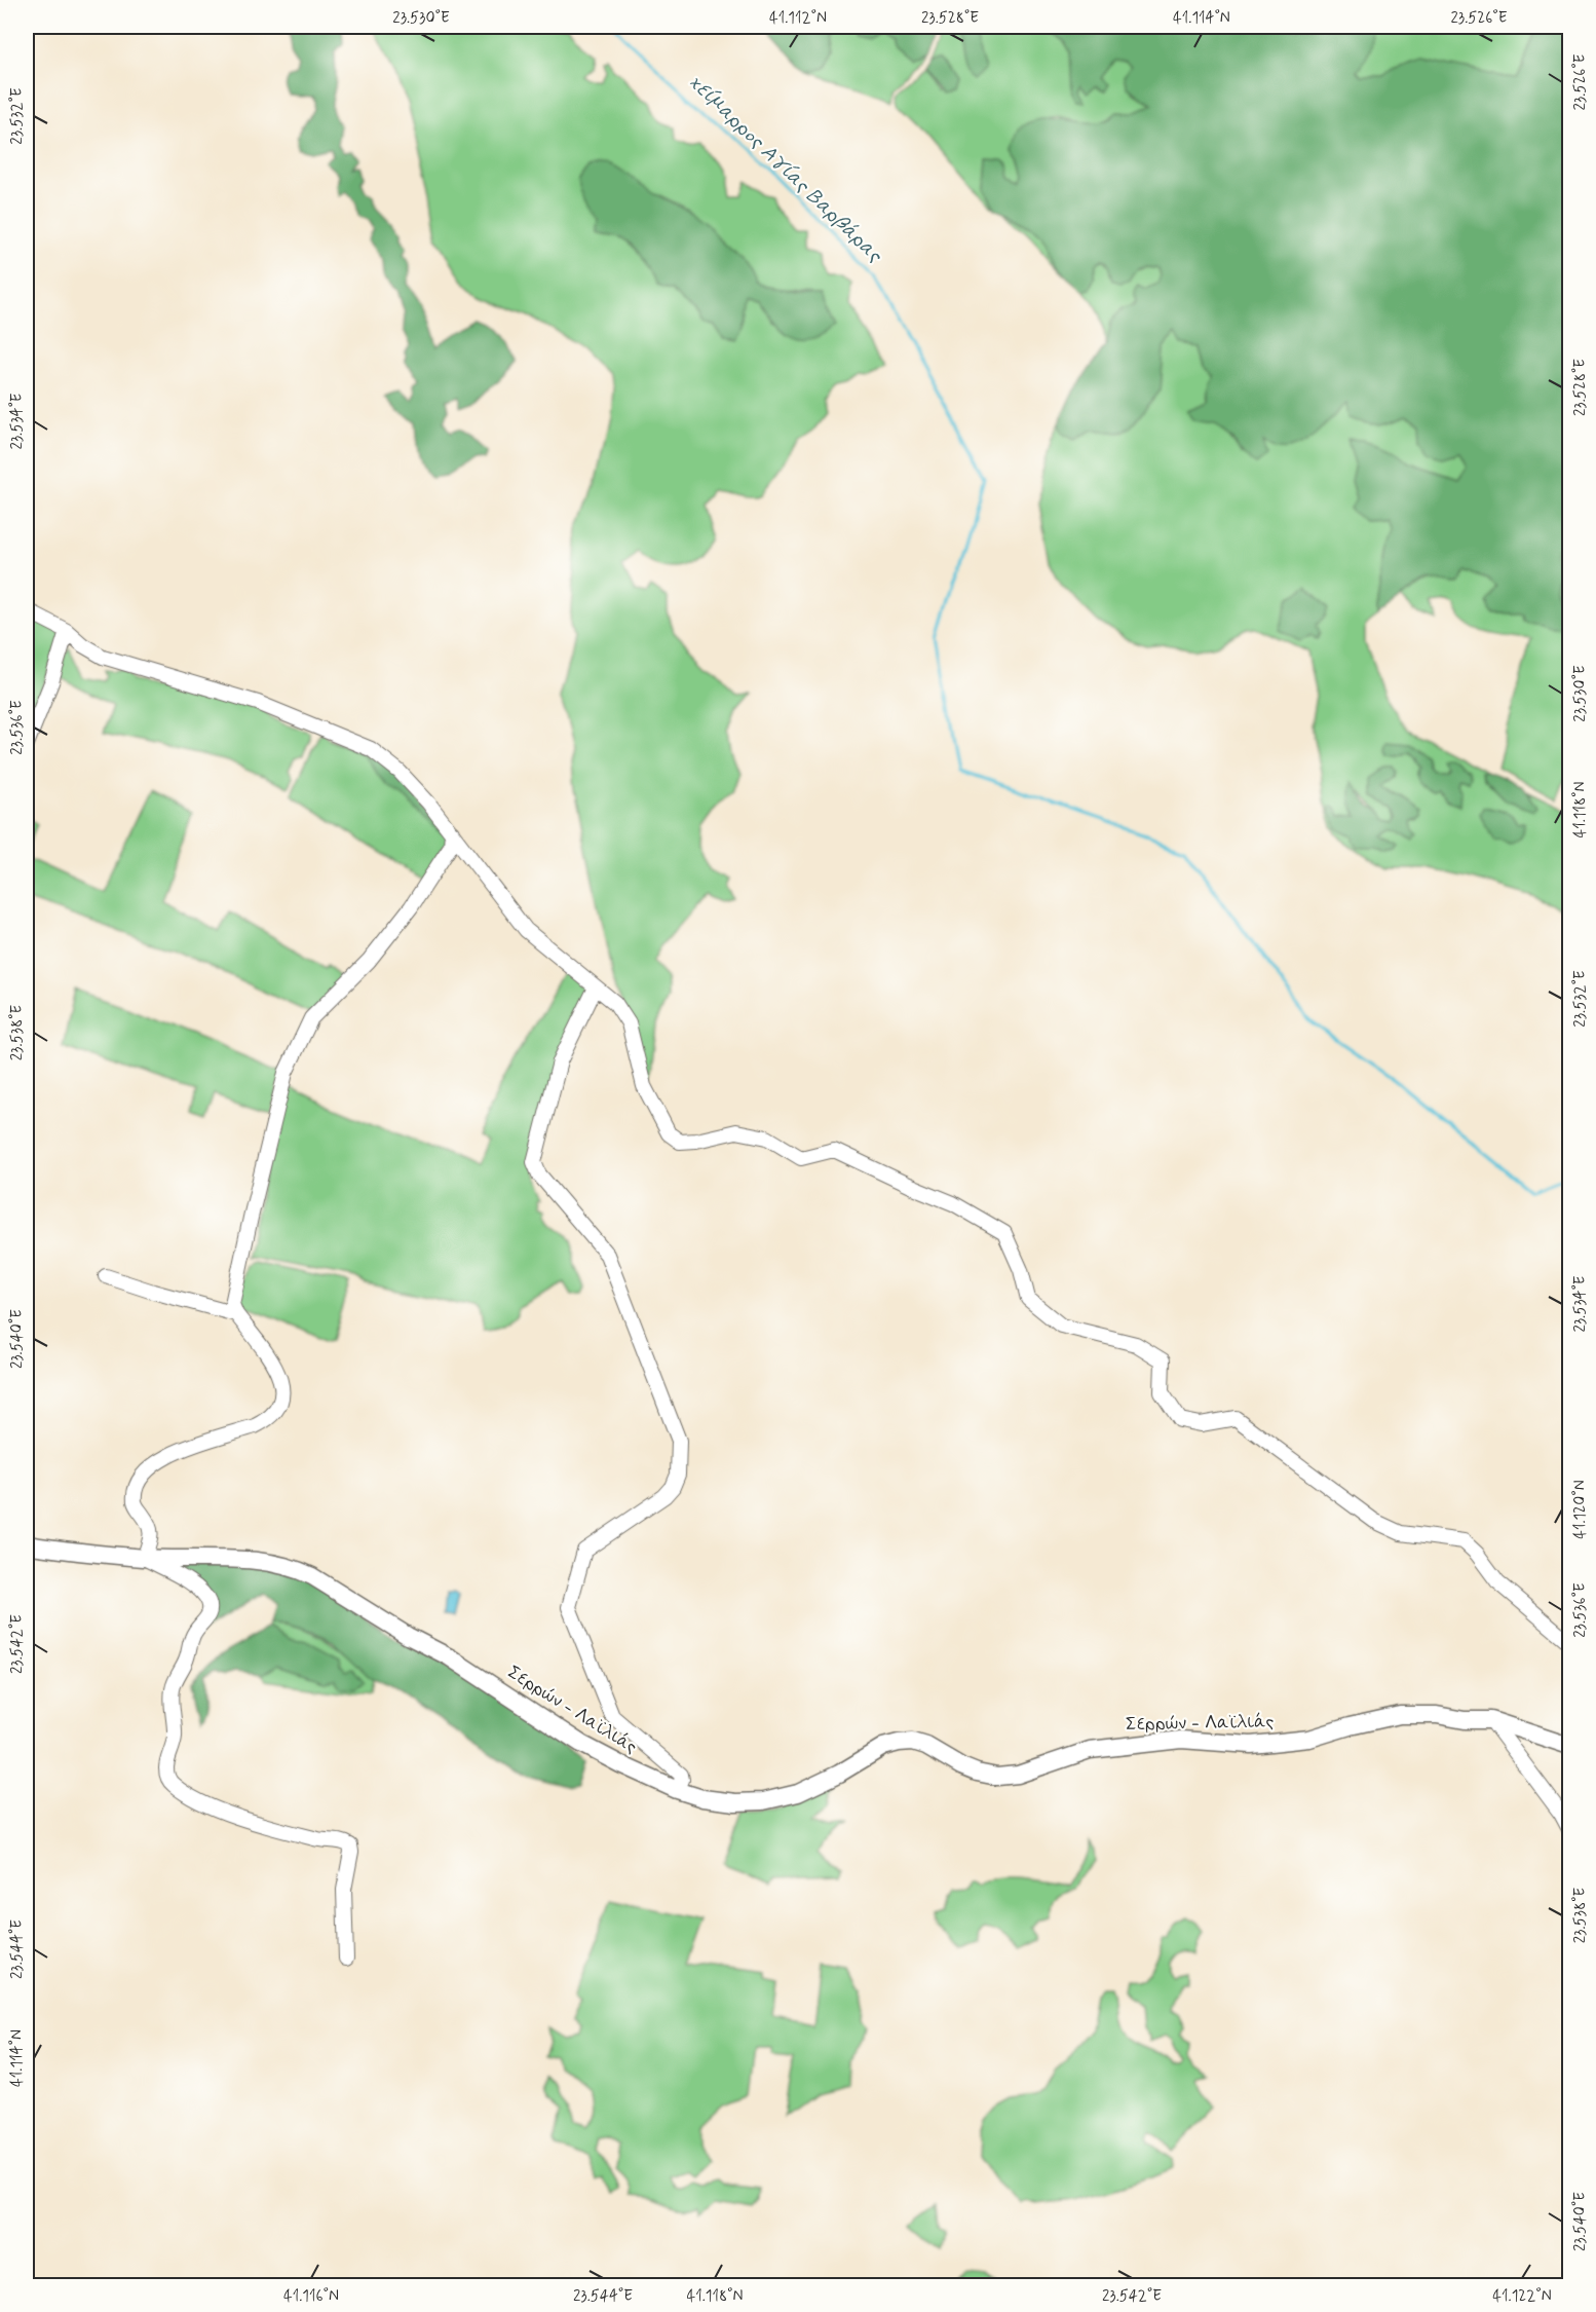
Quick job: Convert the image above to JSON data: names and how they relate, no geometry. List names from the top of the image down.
{
  "streets": {
    "main road": ["Σερρών - Λαϊλιάς"]
  },
  "water": ["χείμαρρος Αγίας Βαρβάρας"],
  "coordinates": [
    "23.530°E",
    "41.112°N",
    "23.528°E",
    "41.114°N",
    "23.526°E",
    "23.532°E",
    "23.534°E",
    "23.536°E",
    "41.118°N",
    "23.538°E",
    "23.540°E",
    "41.120°N",
    "23.542°E",
    "23.544°E",
    "41.116°N",
    "41.122°N"
  ]
}
